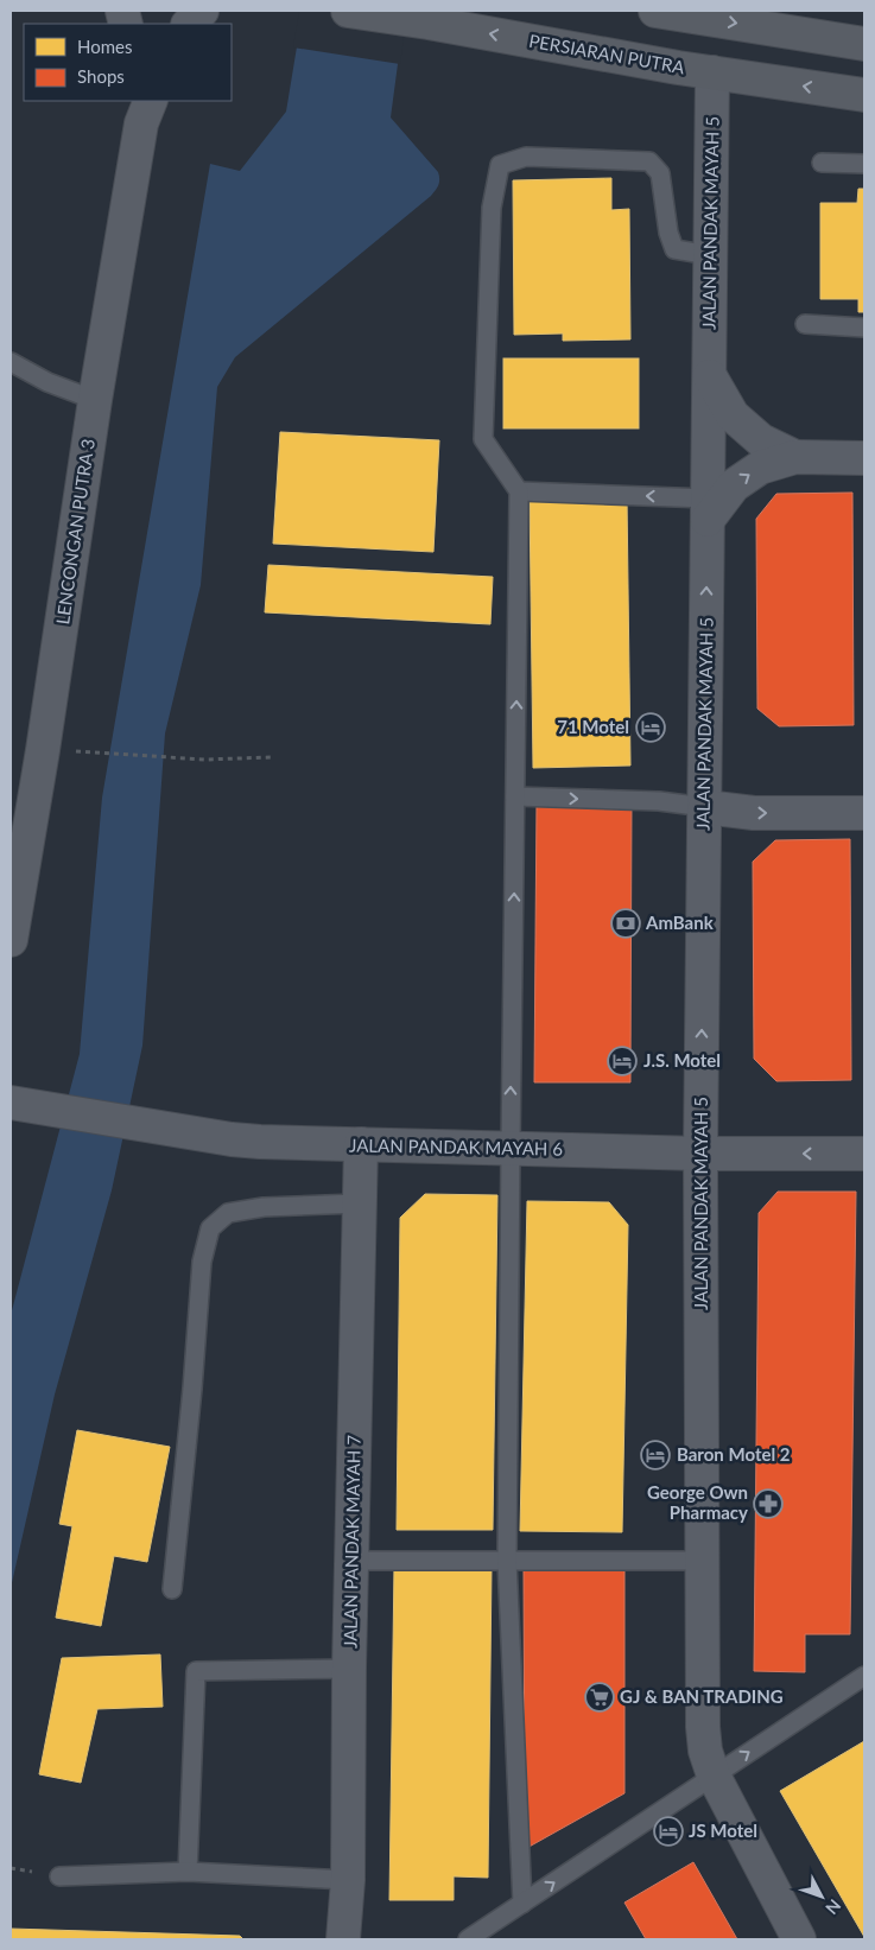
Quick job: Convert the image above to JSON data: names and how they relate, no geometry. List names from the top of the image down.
{
  "streets": {
    "main road": ["PERSIARAN PUTRA"],
    "street": [
      "JALAN PANDAK MAYAH 5",
      "LENCONGAN PUTRA 3",
      "JALAN PANDAK MAYAH 6",
      "JALAN PANDAK MAYAH 7"
    ]
  },
  "crossings": [
    ["PERSIARAN PUTRA", "JALAN PANDAK MAYAH 5"],
    ["JALAN PANDAK MAYAH 5", "JALAN PANDAK MAYAH 6"],
    ["JALAN PANDAK MAYAH 6", "JALAN PANDAK MAYAH 7"]
  ],
  "places": {
    "hotel": [
      "71 Motel",
      "J.S. Motel",
      "Baron Motel 2",
      "JS Motel"
    ],
    "bank": ["AmBank"],
    "pharmacy": ["George Own Pharmacy"],
    "supermarket": ["GJ & BAN TRADING"]
  },
  "legend": ["Homes", "Shops"],
  "north": "bottom right"
}
